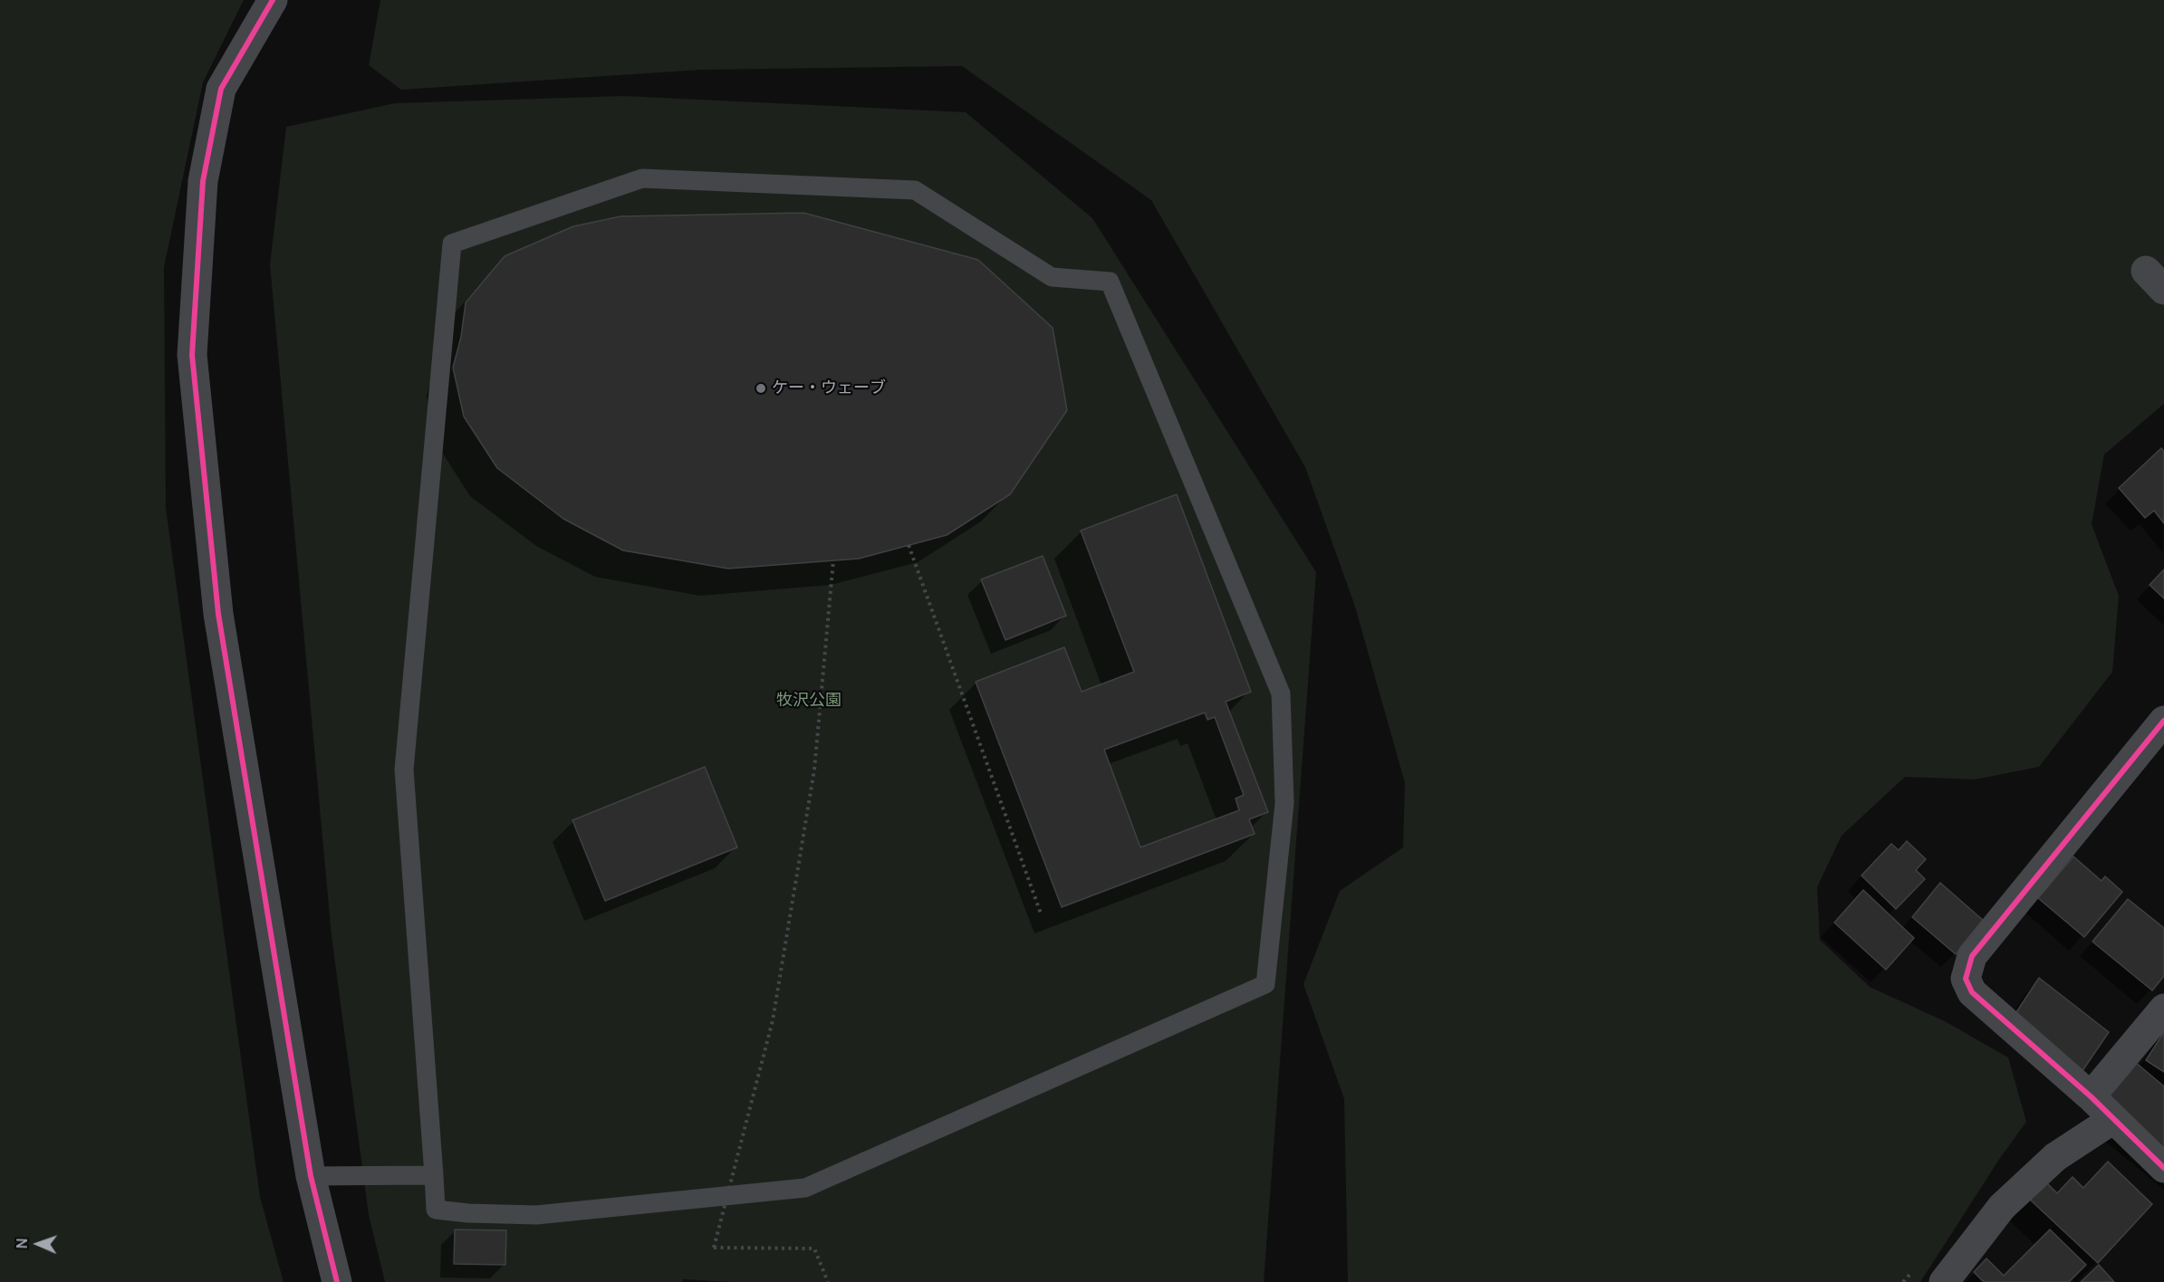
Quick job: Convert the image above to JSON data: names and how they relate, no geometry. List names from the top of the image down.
{
  "parks": ["牧沢公園"],
  "places": ["ケー・ウェーブ"],
  "north": "left"
}
